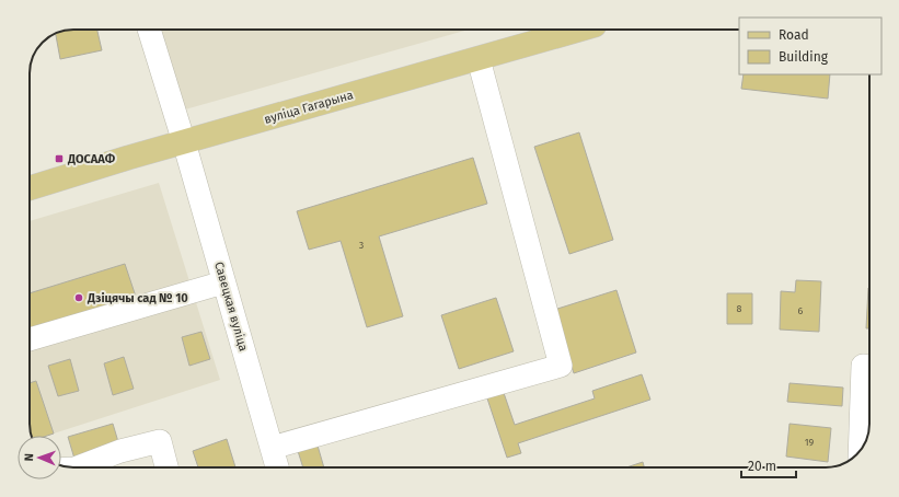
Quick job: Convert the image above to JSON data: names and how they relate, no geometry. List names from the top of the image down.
{
  "streets": {
    "main road": ["вуліца Гагарына"],
    "street": ["Савецкая вуліца"]
  },
  "crossings": [
    ["вуліца Гагарына", "Савецкая вуліца"]
  ],
  "places": {
    "transit": ["ДОСААФ"],
    "other": ["Дзіцячы сад № 10"]
  },
  "house_numbers": [
    "3",
    "8",
    "6",
    "19"
  ],
  "legend": ["Road", "Building"],
  "scale_bar": "20 m",
  "north": "left"
}
